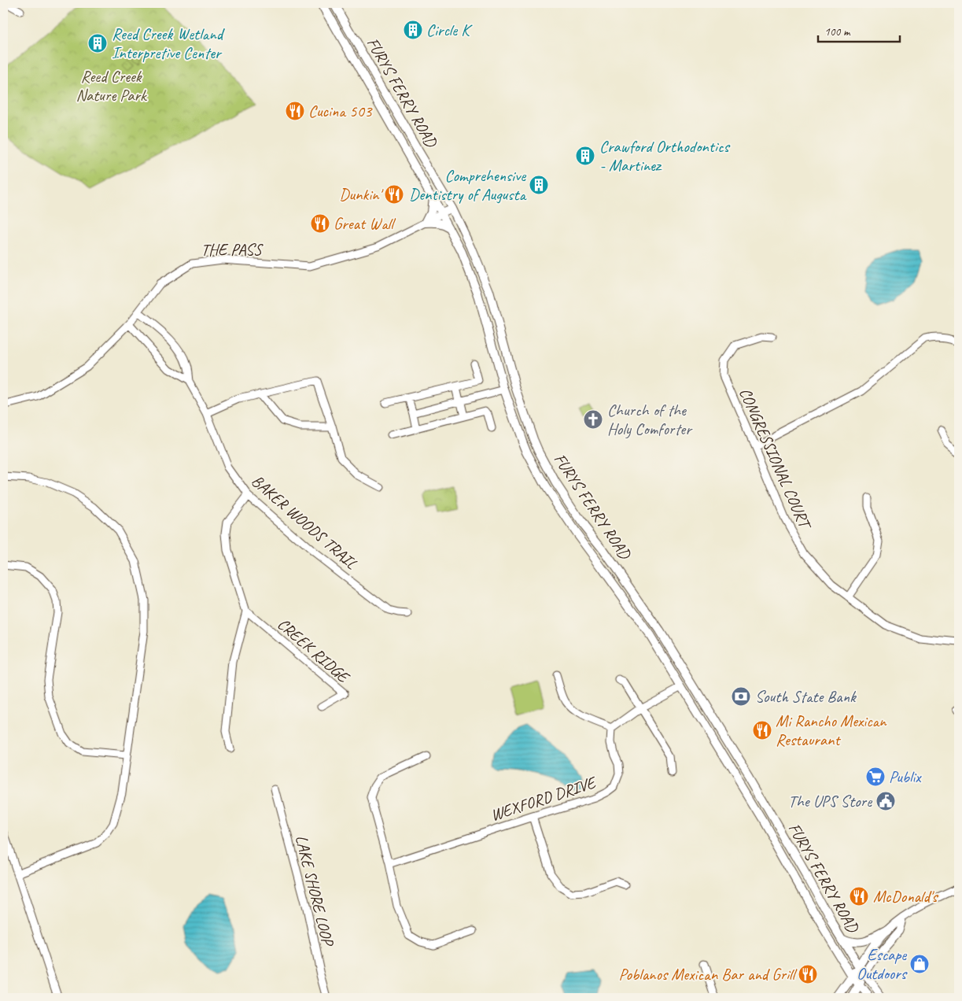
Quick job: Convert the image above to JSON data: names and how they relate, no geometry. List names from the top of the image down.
{
  "streets": {
    "main road": ["FURYS FERRY ROAD"],
    "street": [
      "THE PASS",
      "CONGRESSIONAL COURT",
      "BAKER WOODS TRAIL",
      "CREEK RIDGE",
      "WEXFORD DRIVE",
      "LAKE SHORE LOOP"
    ]
  },
  "crossings": [
    ["FURYS FERRY ROAD", "THE PASS"],
    ["THE PASS", "BAKER WOODS TRAIL"]
  ],
  "parks": ["Reed Creek Nature Park"],
  "places": {
    "building": [
      "Circle K",
      "Reed Creek Wetland Interpretive Center",
      "Crawford Orthodontics - Martinez",
      "Comprehensive Dentistry of Augusta"
    ],
    "restaurant": [
      "Cucina 503",
      "Dunkin'",
      "Great Wall",
      "Mi Rancho Mexican Restaurant",
      "McDonald's",
      "Poblanos Mexican Bar and Grill"
    ],
    "church": ["Church of the Holy Comforter"],
    "bank": ["South State Bank"],
    "supermarket": ["Publix"],
    "public building": ["The UPS Store"],
    "shop": ["Escape Outdoors"]
  },
  "scale_bar": "100 m"
}
